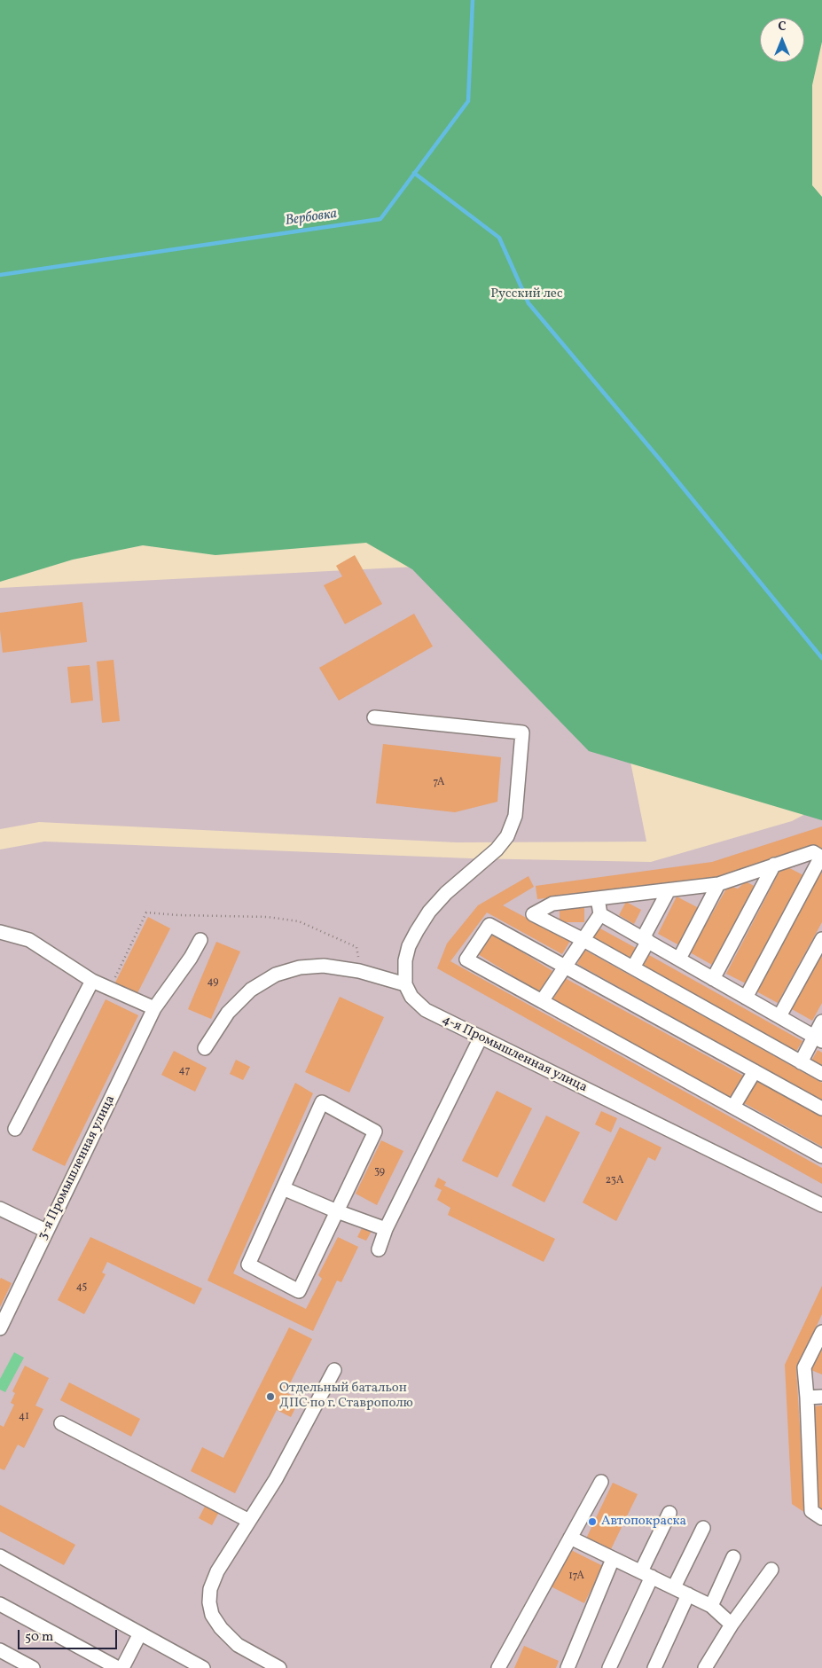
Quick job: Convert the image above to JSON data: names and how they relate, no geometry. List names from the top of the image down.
{
  "streets": {
    "street": ["4-я Промышленная улица", "3-я Промышленная улица"]
  },
  "water": ["Вербовка"],
  "parks": ["Русский лес"],
  "places": ["Отдельный батальон ДПС по г. Ставрополю", "Автопокраска"],
  "house_numbers": [
    "7А",
    "49",
    "47",
    "39",
    "23А",
    "45",
    "41",
    "17А"
  ],
  "scale_bar": "50 m",
  "north": "top"
}
